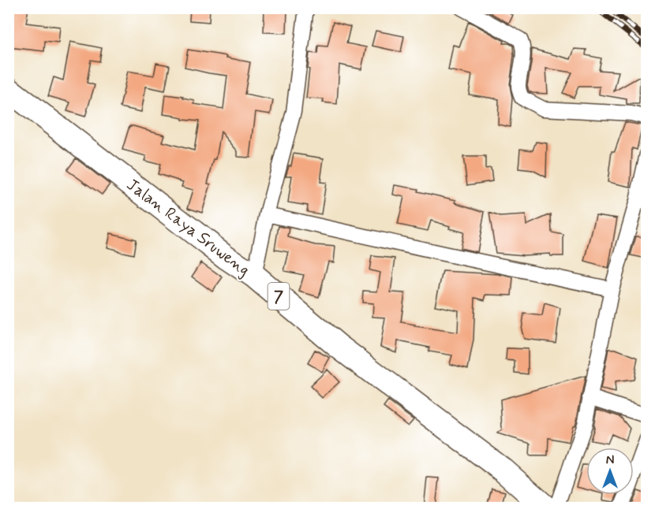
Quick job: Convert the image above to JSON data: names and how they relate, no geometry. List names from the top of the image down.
{
  "streets": {
    "highway": ["Jalan Raya Sruweng", "7"]
  },
  "north": "top"
}
